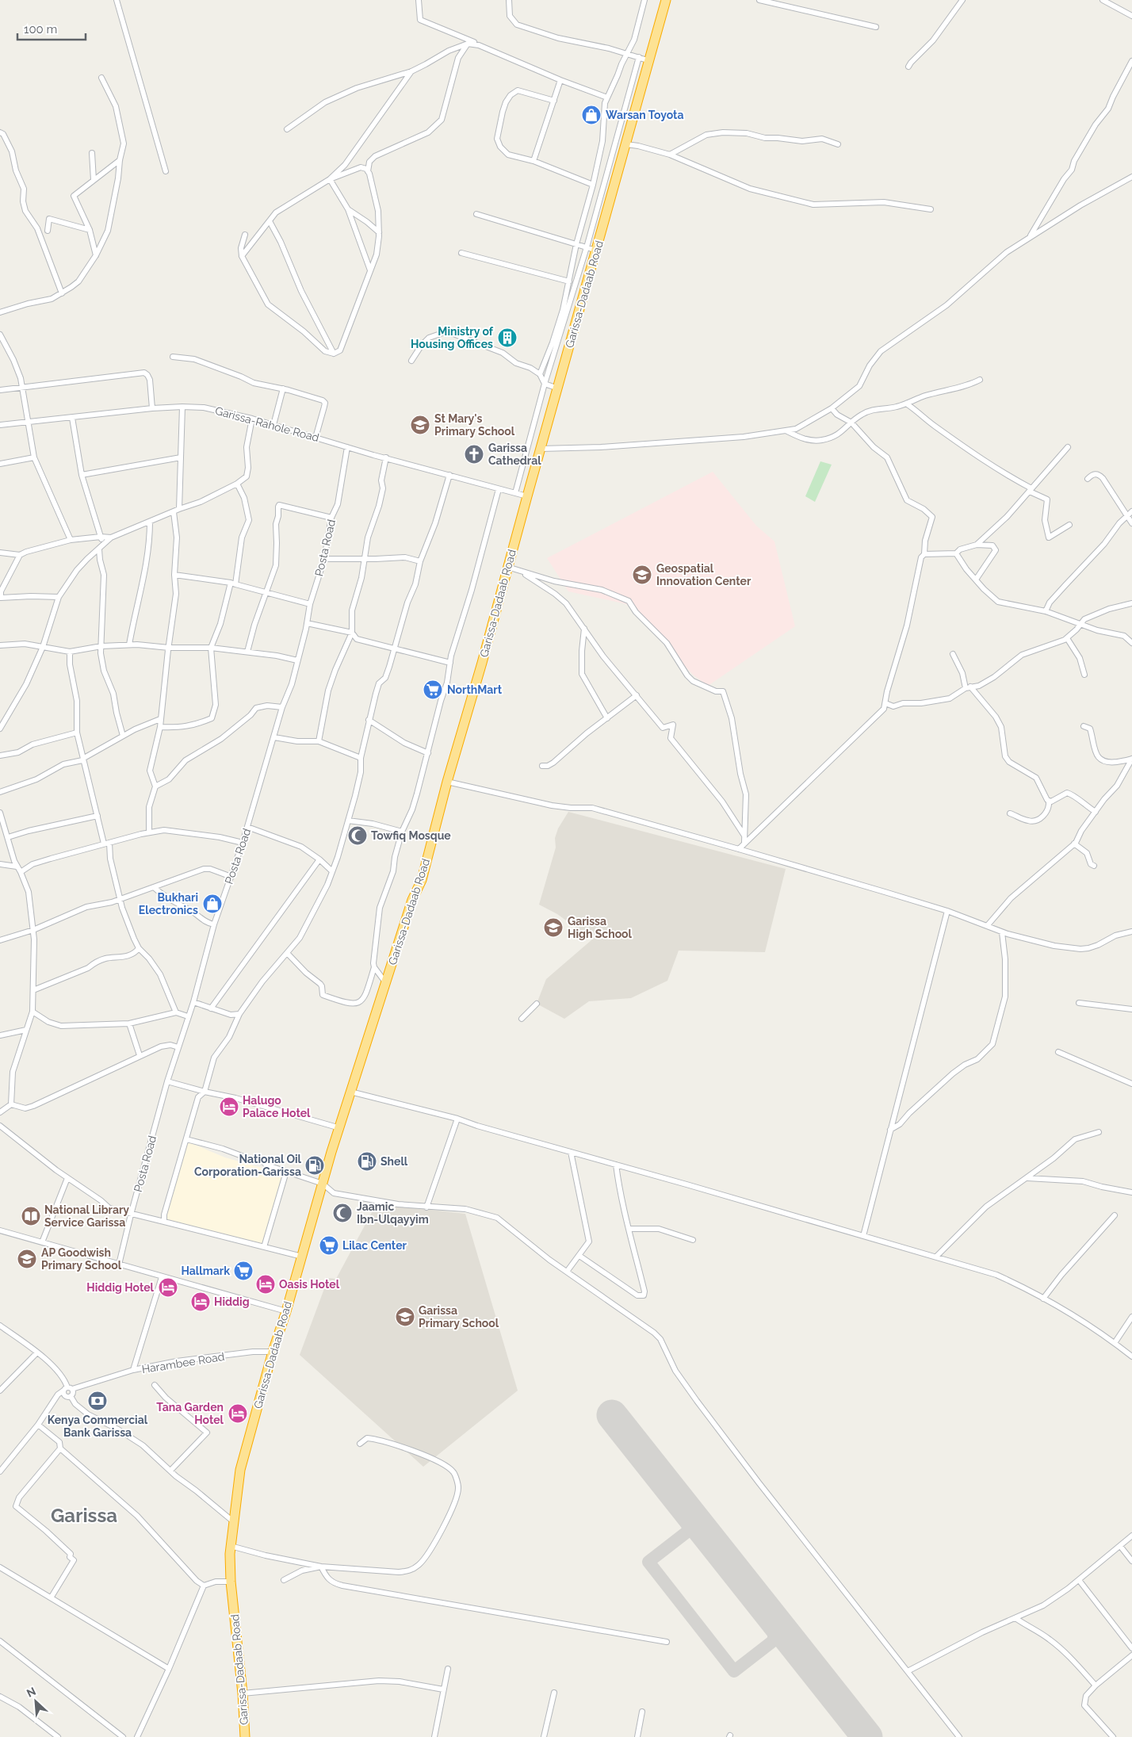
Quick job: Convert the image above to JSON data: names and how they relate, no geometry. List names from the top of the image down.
{
  "streets": {
    "highway": ["Garissa-Dadaab Road"],
    "street": ["Garissa-Rahole Road", "Posta Road", "Harambee Road"]
  },
  "crossings": [
    ["Garissa-Dadaab Road", "Garissa-Rahole Road"],
    ["Garissa-Dadaab Road", "Harambee Road"],
    ["Garissa-Rahole Road", "Posta Road"]
  ],
  "districts": ["Garissa"],
  "places": {
    "shop": ["Warsan Toyota", "Bukhari Electronics"],
    "building": ["Ministry of Housing Offices"],
    "school or university": [
      "St Mary's Primary School",
      "Geospatial Innovation Center",
      "Garissa High School",
      "AP Goodwish Primary School",
      "Garissa Primary School"
    ],
    "church": ["Garissa Cathedral"],
    "supermarket": ["NorthMart", "Lilac Center", "Hallmark"],
    "mosque": ["Towfiq Mosque", "Jaamic Ibn-Ulqayyim"],
    "hotel": [
      "Halugo Palace Hotel",
      "Oasis Hotel",
      "Hiddig Hotel",
      "Hiddig",
      "Tana Garden Hotel"
    ],
    "fuel station": ["Shell", "National Oil Corporation-Garissa"],
    "library": ["National Library Service Garissa"],
    "bank": ["Kenya Commercial Bank Garissa"]
  },
  "scale_bar": "100 m",
  "north": "top left"
}
